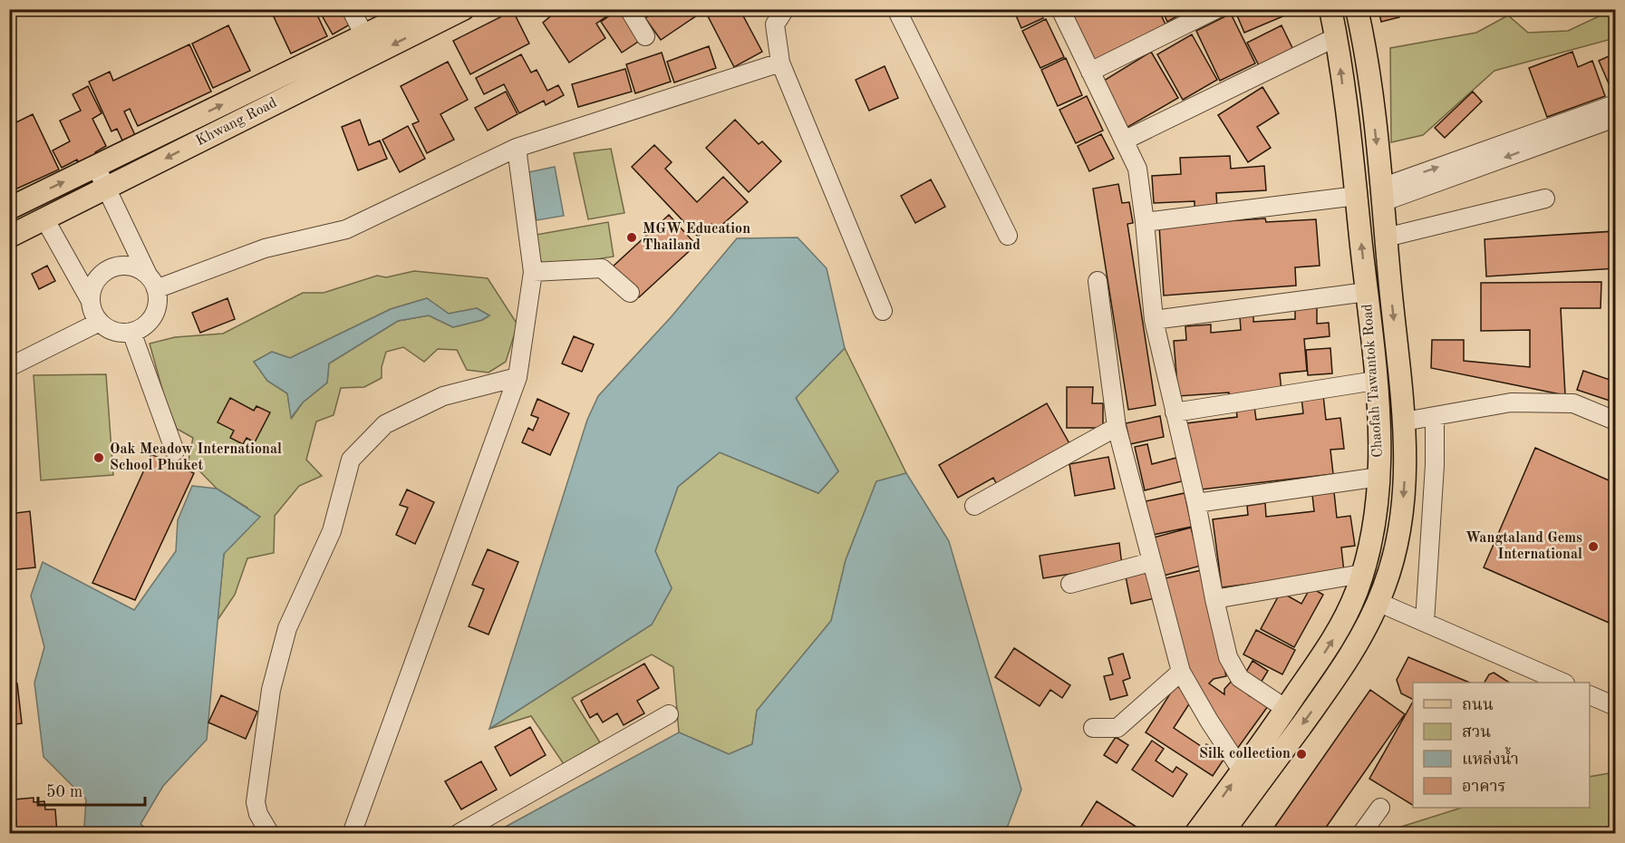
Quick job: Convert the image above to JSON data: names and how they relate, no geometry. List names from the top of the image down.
{
  "streets": {
    "main road": ["Khwang Road", "Chaofah Tawantok Road"]
  },
  "places": [
    "MGW Education Thailand",
    "Oak Meadow International School Phuket",
    "Wangtaland Gems International",
    "Silk collection"
  ],
  "legend": [
    "ถนน",
    "สวน",
    "แหล่งน้ำ",
    "อาคาร"
  ],
  "scale_bar": "50 m"
}
